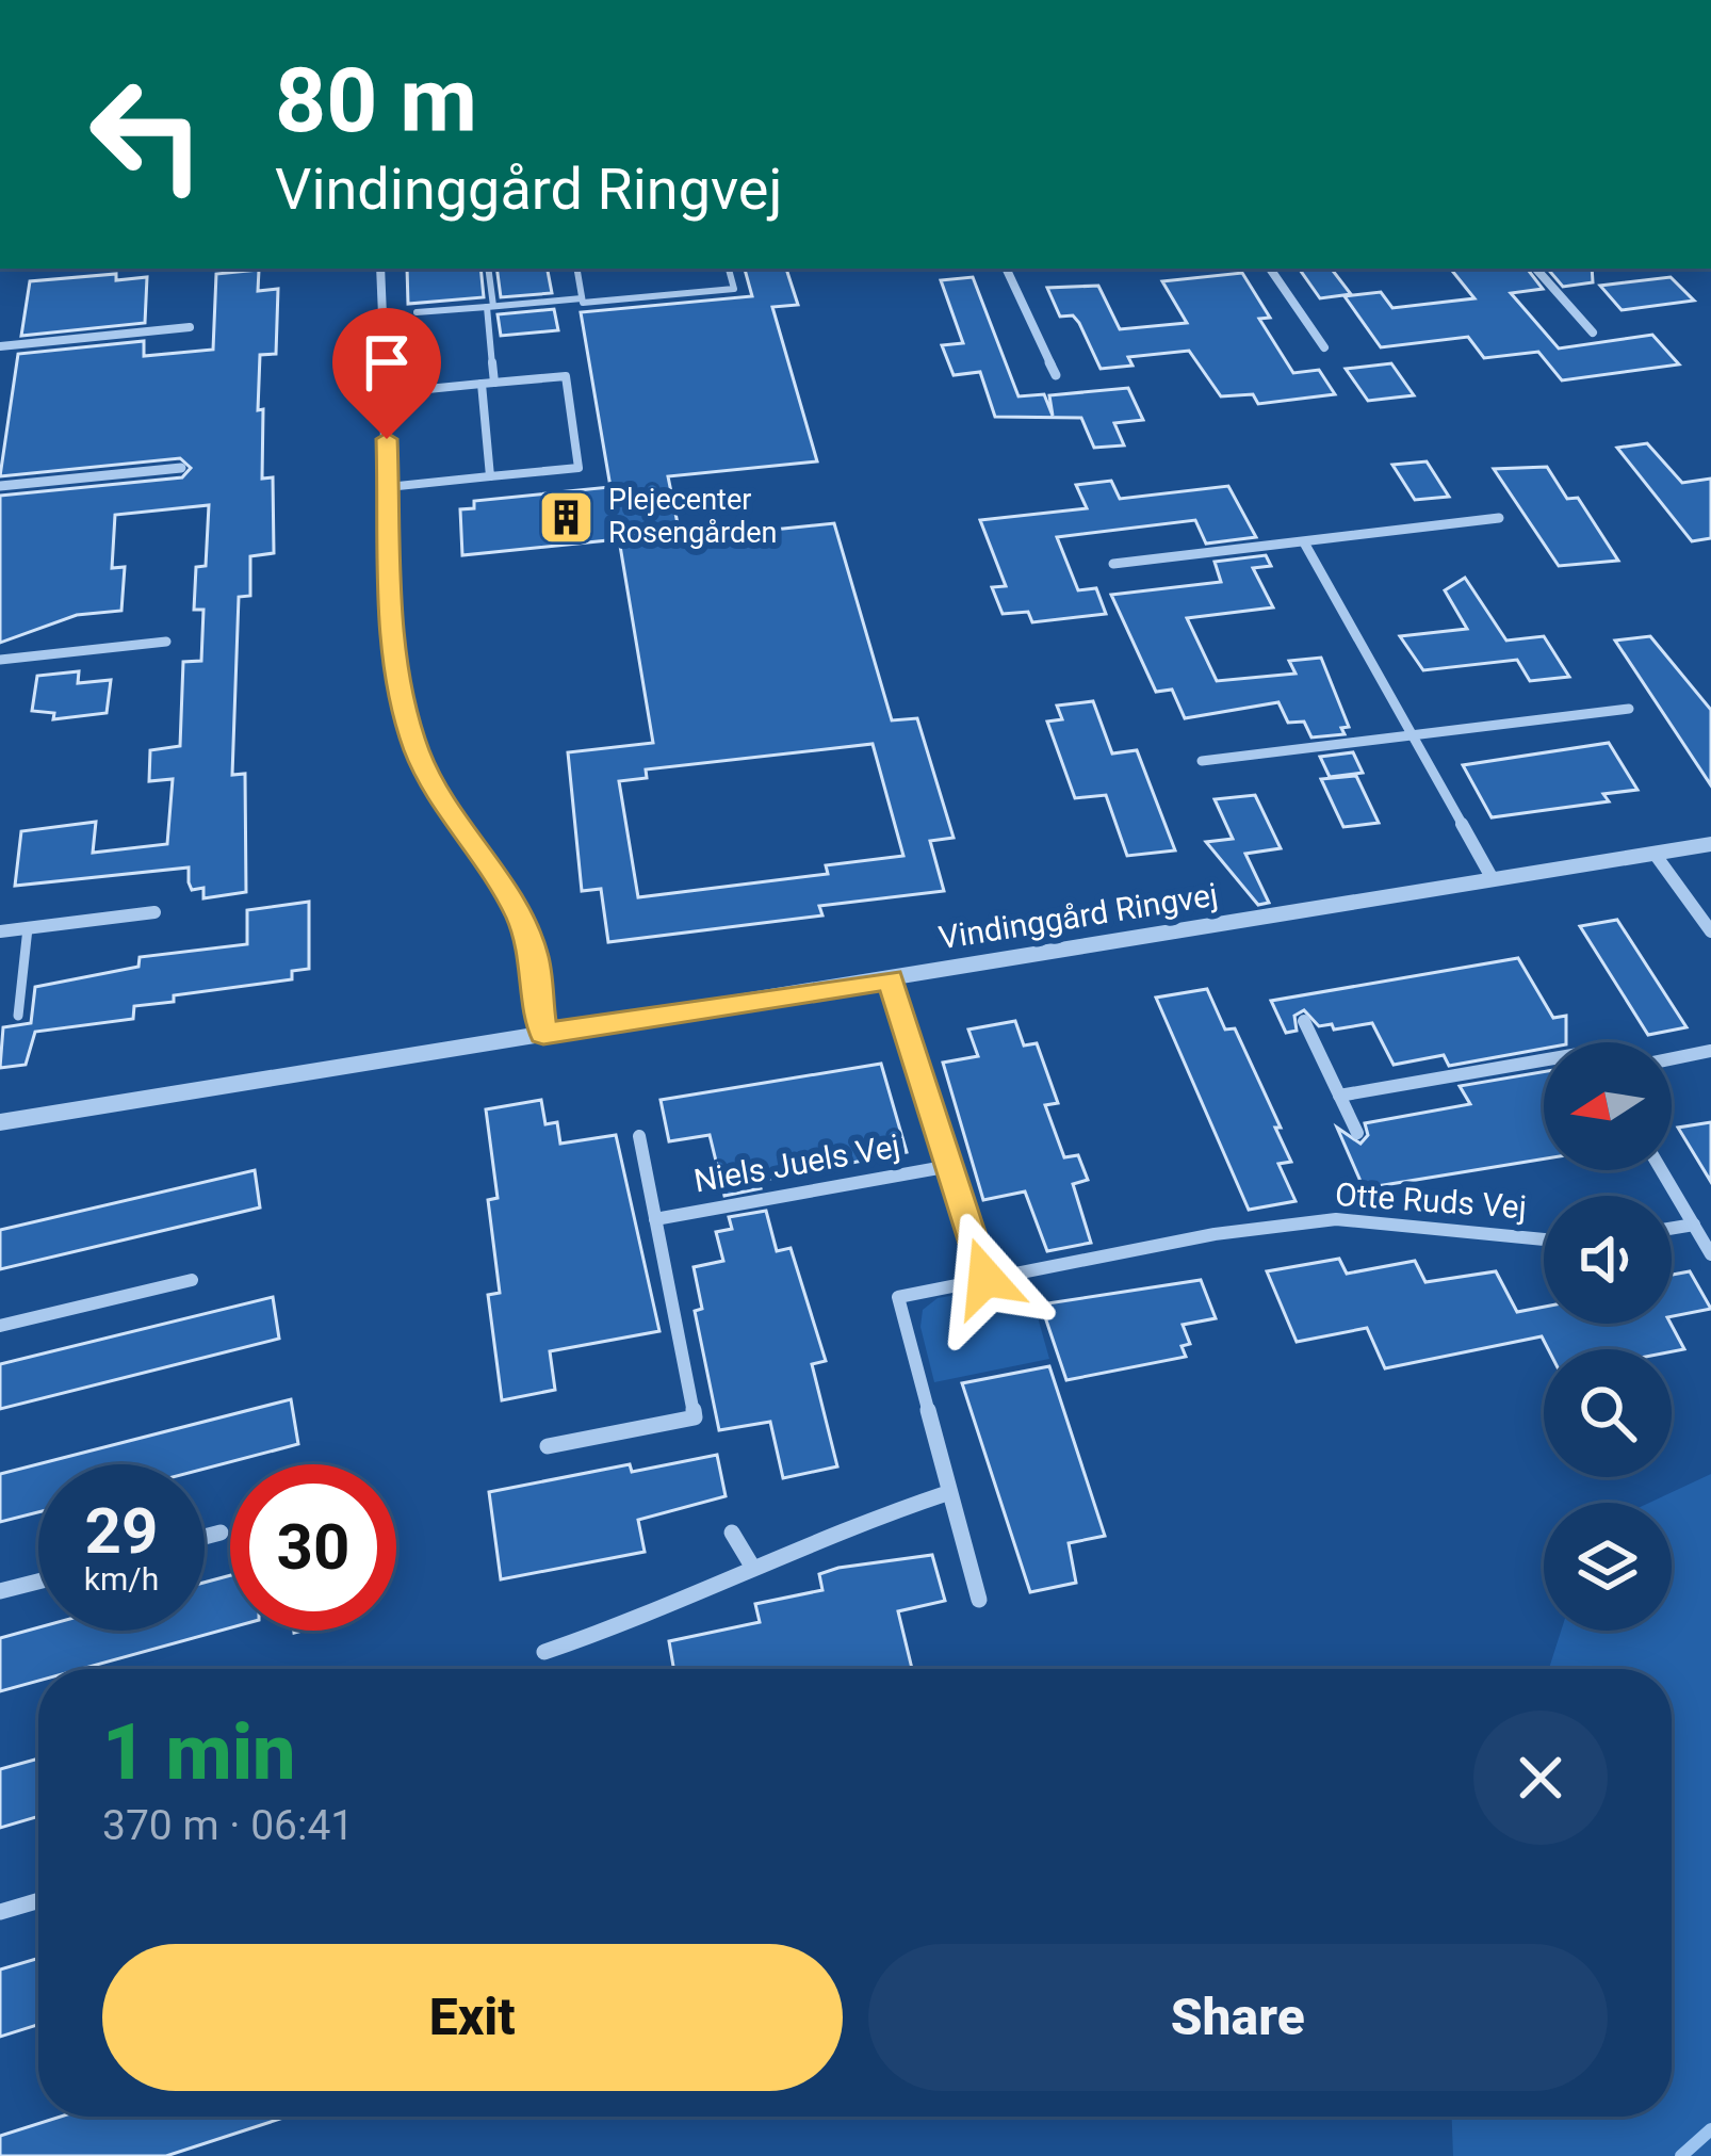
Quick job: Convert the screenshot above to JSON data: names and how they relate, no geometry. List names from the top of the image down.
{
  "streets": {
    "street": ["Vindinggård Ringvej", "Niels Juels Vej", "Otte Ruds Vej"]
  },
  "crossings": [
    ["Vindinggård Ringvej", "Niels Juels Vej"],
    ["Niels Juels Vej", "Otte Ruds Vej"]
  ],
  "places": {
    "building": ["Plejecenter Rosengården"]
  },
  "north": "left",
  "page": {
    "turn": ["80 m", "Vindinggård Ringvej"],
    "speed": "29 km/h",
    "limit": "30",
    "heading": ["1 min", "370 m · 06:41"],
    "buttons": ["Exit", "Share"]
  }
}
